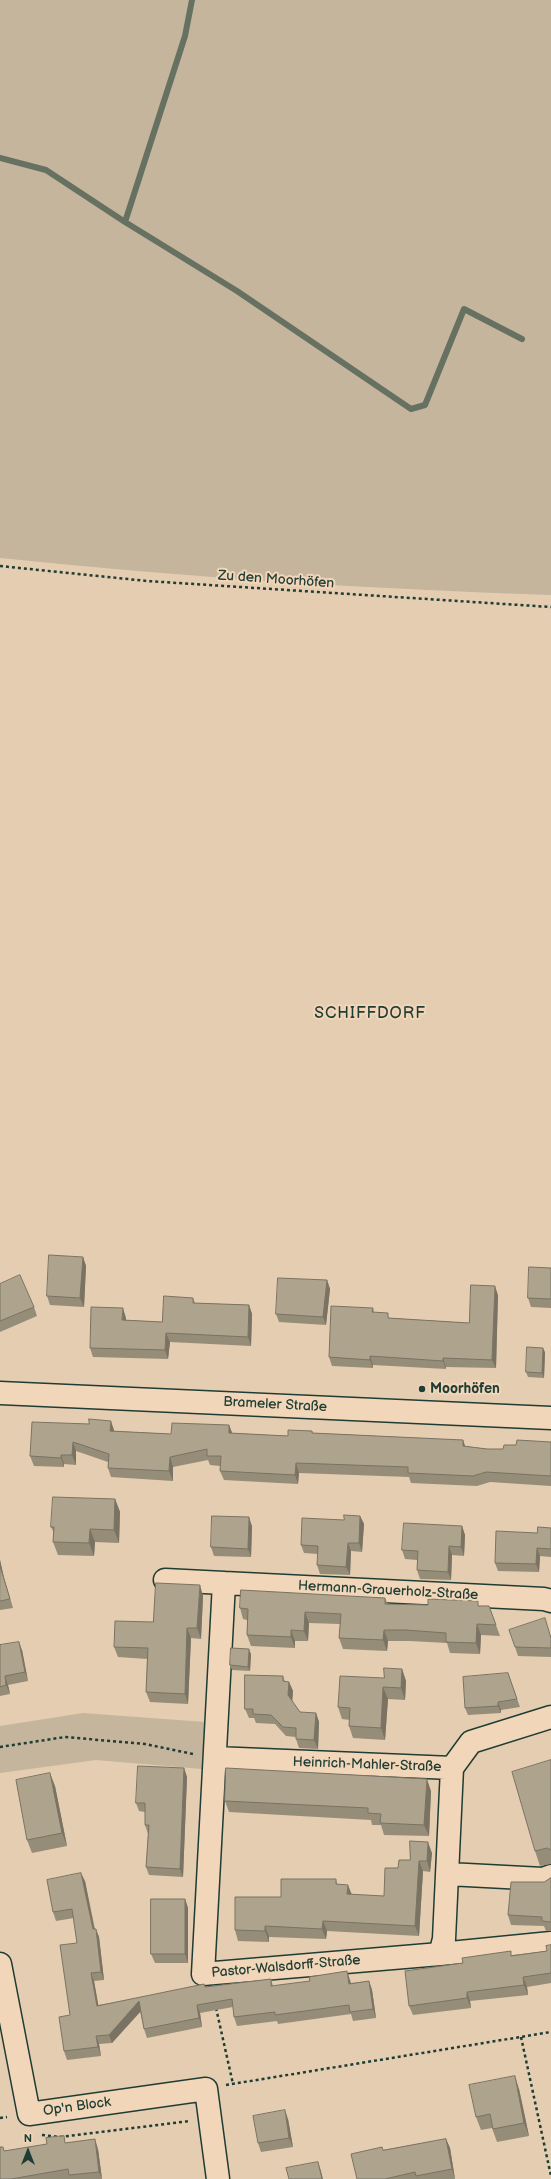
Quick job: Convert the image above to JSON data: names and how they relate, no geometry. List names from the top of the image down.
{
  "streets": {
    "street": [
      "Brameler Straße",
      "Hermann-Grauerholz-Straße",
      "Heinrich-Mahler-Straße",
      "Pastor-Walsdorff-Straße",
      "Op'n Block"
    ],
    "path": ["Zu den Moorhöfen"]
  },
  "crossings": [
    ["Heinrich-Mahler-Straße", "Pastor-Walsdorff-Straße"]
  ],
  "districts": ["SCHIFFDORF"],
  "places": ["Moorhöfen"],
  "north": "top"
}
